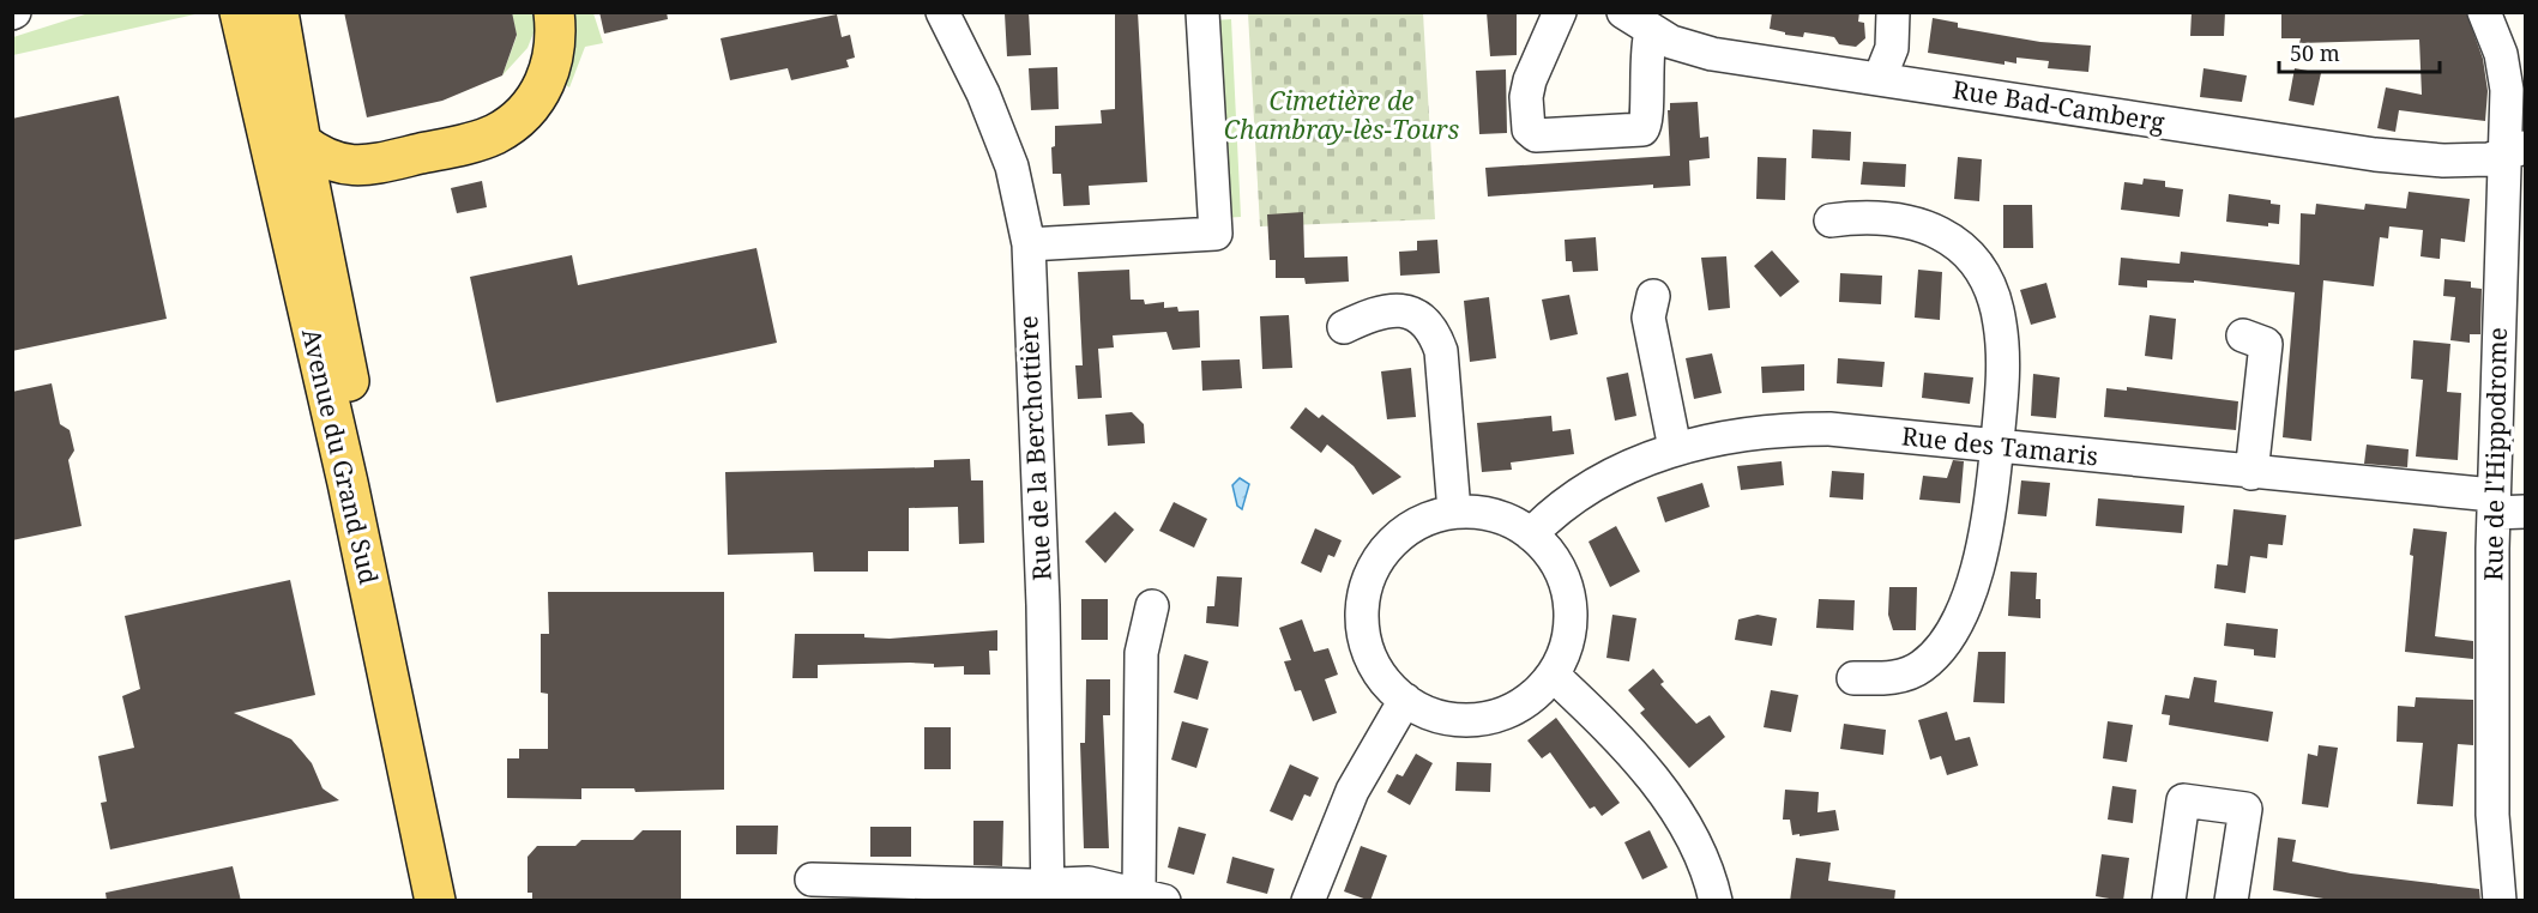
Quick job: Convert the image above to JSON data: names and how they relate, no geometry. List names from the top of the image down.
{
  "streets": {
    "main road": ["Avenue du Grand Sud"],
    "street": [
      "Rue Bad-Camberg",
      "Rue des Tamaris",
      "Rue de la Berchottière",
      "Rue de l'Hippodrome"
    ]
  },
  "crossings": [
    ["Rue Bad-Camberg", "Rue de l'Hippodrome"],
    ["Rue des Tamaris", "Rue de l'Hippodrome"]
  ],
  "parks": ["Cimetière de Chambray-lès-Tours"],
  "scale_bar": "50 m"
}
